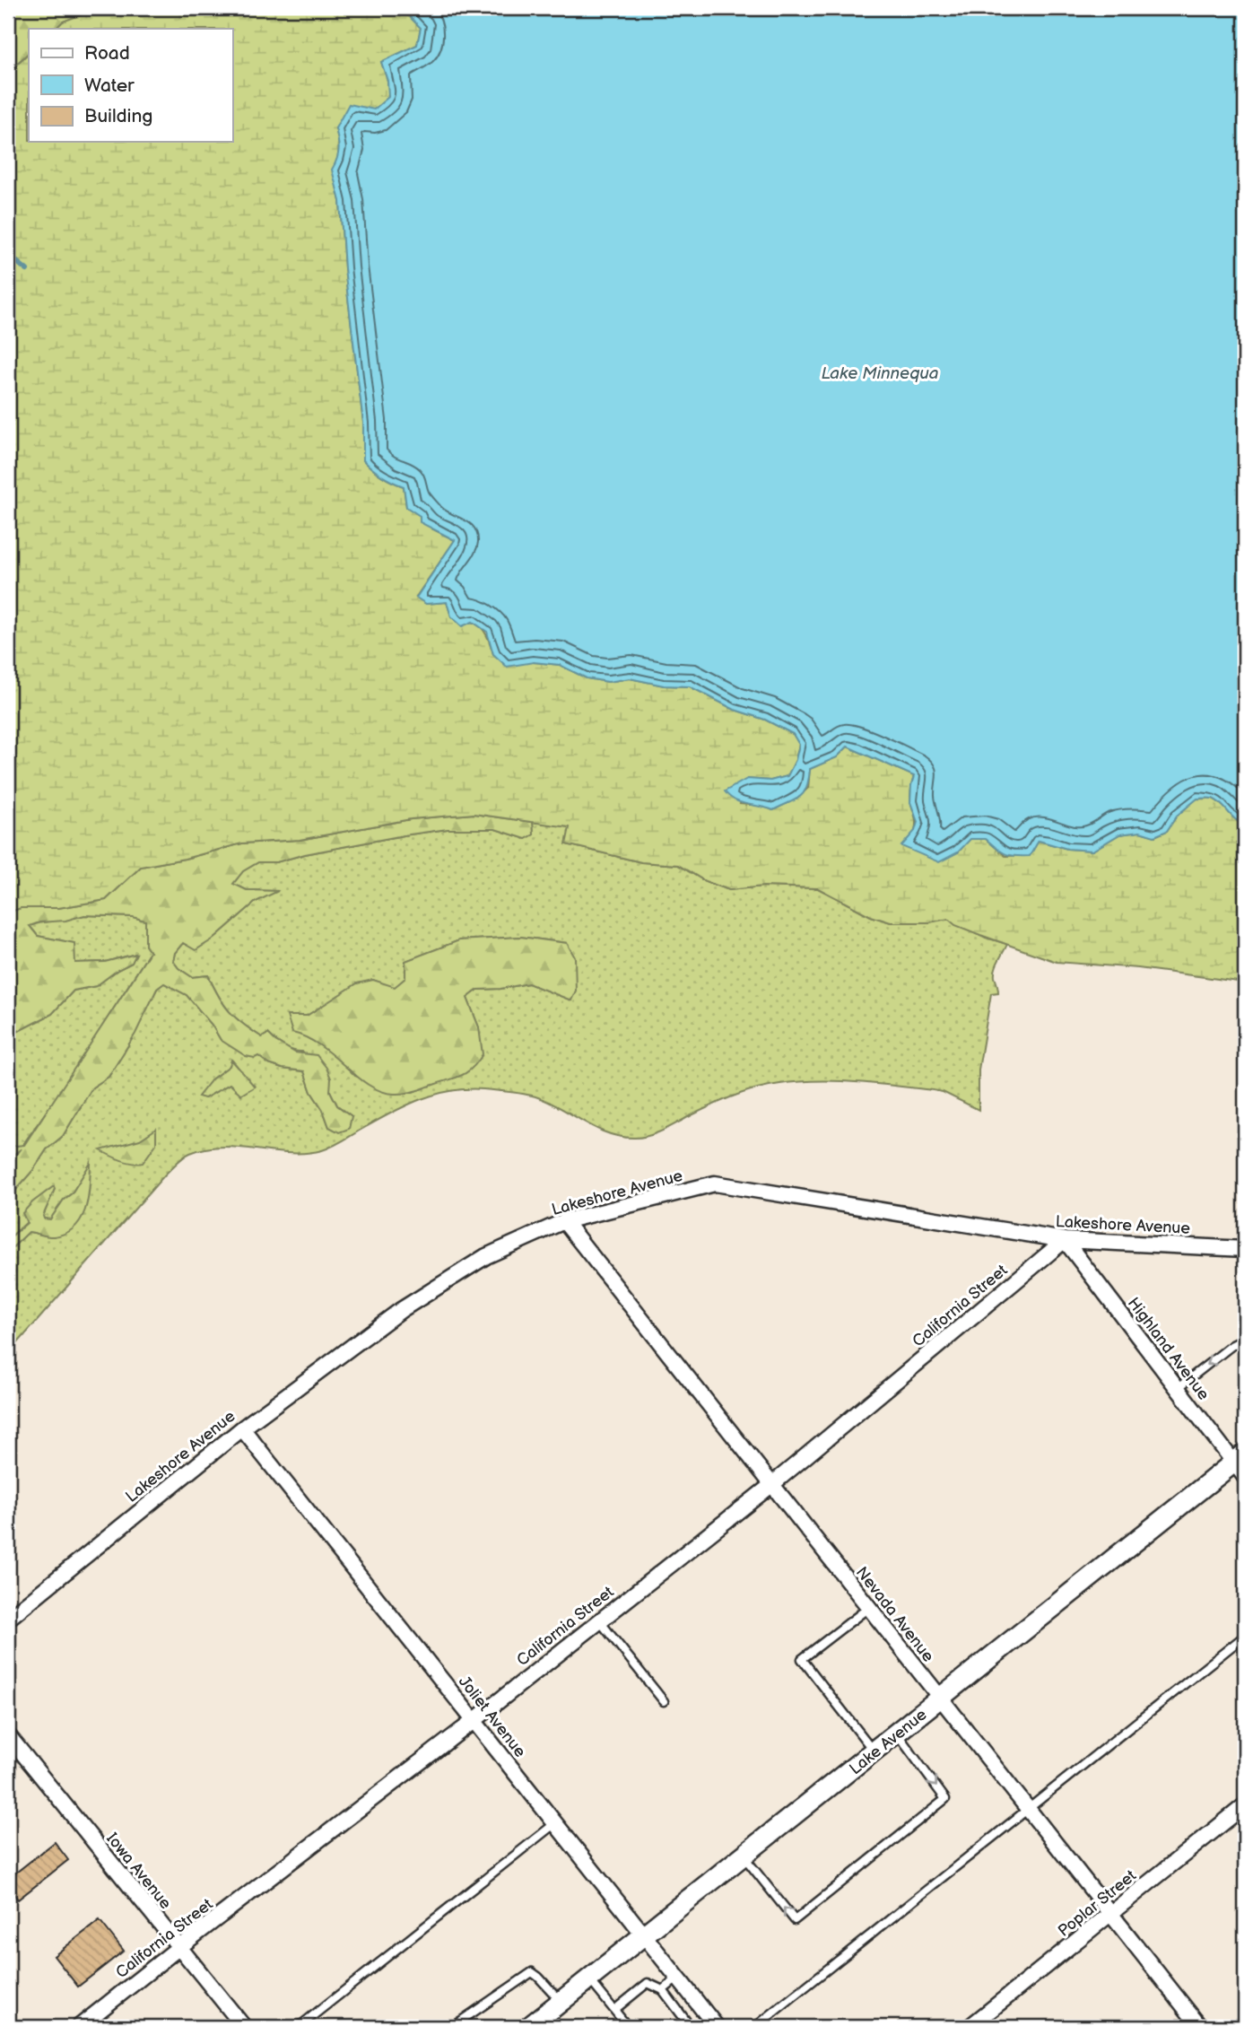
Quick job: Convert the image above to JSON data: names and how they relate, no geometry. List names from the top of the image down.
{
  "streets": {
    "main road": ["Lake Avenue"],
    "street": [
      "Lakeshore Avenue",
      "California Street",
      "Highland Avenue",
      "Nevada Avenue",
      "Joliet Avenue",
      "Iowa Avenue",
      "Poplar Street"
    ]
  },
  "crossings": [
    ["Lakeshore Avenue", "California Street"],
    ["Lakeshore Avenue", "Highland Avenue"],
    ["Lakeshore Avenue", "Nevada Avenue"],
    ["Lakeshore Avenue", "Joliet Avenue"],
    ["California Street", "Highland Avenue"],
    ["California Street", "Nevada Avenue"],
    ["California Street", "Joliet Avenue"],
    ["California Street", "Iowa Avenue"],
    ["Highland Avenue", "Lake Avenue"],
    ["Nevada Avenue", "Lake Avenue"],
    ["Nevada Avenue", "Poplar Street"],
    ["Joliet Avenue", "Lake Avenue"]
  ],
  "water": ["Lake Minnequa"],
  "legend": ["Road", "Water", "Building"]
}
